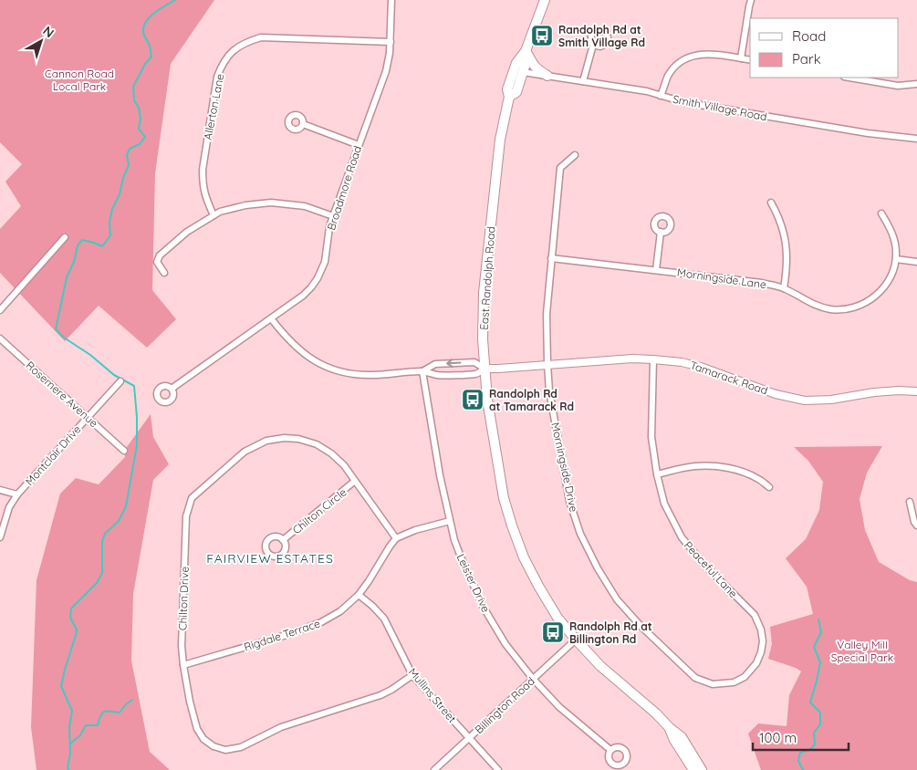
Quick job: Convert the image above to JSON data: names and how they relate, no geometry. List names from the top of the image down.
{
  "streets": {
    "main road": ["East Randolph Road"],
    "street": [
      "Allerton Lane",
      "Smith Village Road",
      "Broadmore Road",
      "Morningside Lane",
      "Tamarack Road",
      "Rosemere Avenue",
      "Montclair Drive",
      "Morningside Drive",
      "Chilton Circle",
      "Peaceful Lane",
      "Leister Drive",
      "Chilton Drive",
      "Rigdale Terrace",
      "Mullins Street",
      "Billington Road"
    ]
  },
  "crossings": [
    ["Allerton Lane", "Broadmore Road"],
    ["Smith Village Road", "East Randolph Road"],
    ["Broadmore Road", "Tamarack Road"],
    ["East Randolph Road", "Tamarack Road"],
    ["East Randolph Road", "Billington Road"],
    ["Morningside Lane", "Morningside Drive"],
    ["Tamarack Road", "Morningside Drive"],
    ["Tamarack Road", "Peaceful Lane"],
    ["Tamarack Road", "Leister Drive"],
    ["Rosemere Avenue", "Montclair Drive"],
    ["Morningside Drive", "Peaceful Lane"],
    ["Chilton Circle", "Chilton Drive"],
    ["Leister Drive", "Billington Road"],
    ["Chilton Drive", "Rigdale Terrace"],
    ["Chilton Drive", "Mullins Street"],
    ["Rigdale Terrace", "Mullins Street"],
    ["Mullins Street", "Billington Road"]
  ],
  "districts": ["FAIRVIEW ESTATES"],
  "parks": ["Cannon Road Local Park", "Valley Mill Special Park"],
  "places": {
    "bus stop": ["Randolph Rd at Smith Village Rd", "Randolph Rd at Tamarack Rd", "Randolph Rd at Billington Rd"]
  },
  "legend": ["Road", "Park"],
  "scale_bar": "100 m",
  "north": "top right"
}
